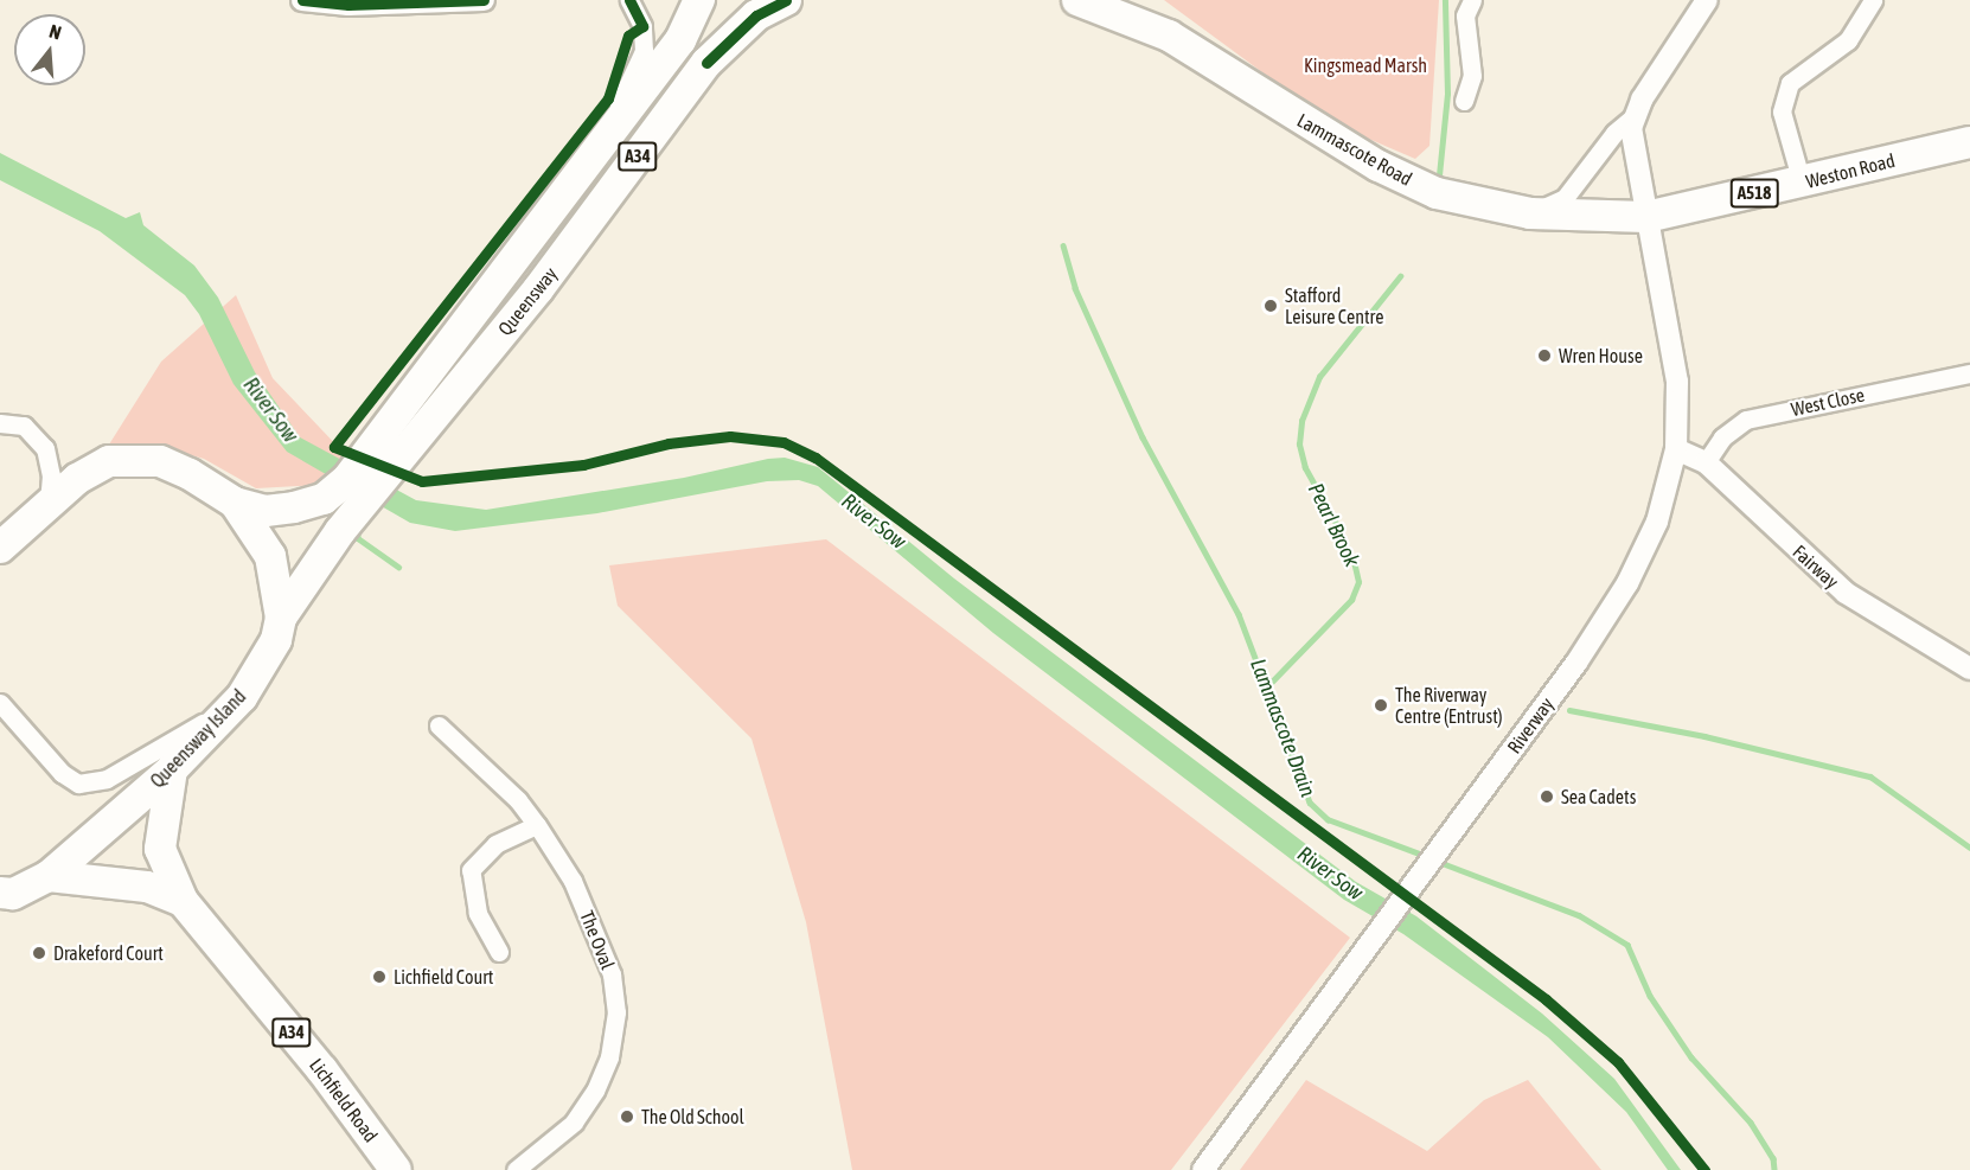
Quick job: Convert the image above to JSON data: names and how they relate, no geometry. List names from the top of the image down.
{
  "streets": {
    "highway": [
      "Lammascote Road",
      "A34",
      "Weston Road",
      "A518",
      "Queensway",
      "Queensway Island",
      "Lichfield Road"
    ],
    "street": [
      "West Close",
      "Fairway",
      "Riverway",
      "The Oval"
    ]
  },
  "crossings": [
    ["Lammascote Road", "Weston Road"],
    ["Lammascote Road", "Riverway"],
    ["Weston Road", "Riverway"],
    ["Queensway", "Queensway Island"],
    ["West Close", "Fairway"],
    ["Fairway", "Riverway"],
    ["Queensway Island", "Lichfield Road"]
  ],
  "water": ["River Sow", "Pearl Brook", "Lammascote Drain"],
  "parks": ["Kingsmead Marsh"],
  "places": [
    "Stafford Leisure Centre",
    "Wren House",
    "The Riverway Centre (Entrust)",
    "Sea Cadets",
    "Drakeford Court",
    "Lichfield Court",
    "The Old School"
  ],
  "north": "top"
}
